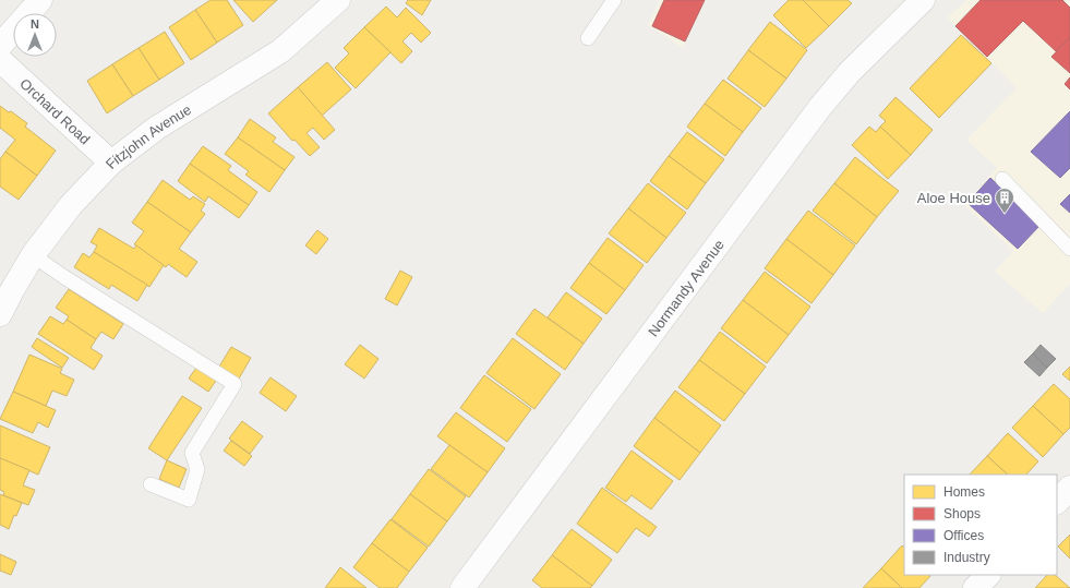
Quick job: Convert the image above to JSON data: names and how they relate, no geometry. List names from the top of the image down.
{
  "streets": {
    "street": ["Orchard Road", "Fitzjohn Avenue", "Normandy Avenue"]
  },
  "crossings": [
    ["Orchard Road", "Fitzjohn Avenue"]
  ],
  "places": {
    "building": ["Aloe House"]
  },
  "legend": [
    "Homes",
    "Shops",
    "Offices",
    "Industry"
  ],
  "north": "top"
}
